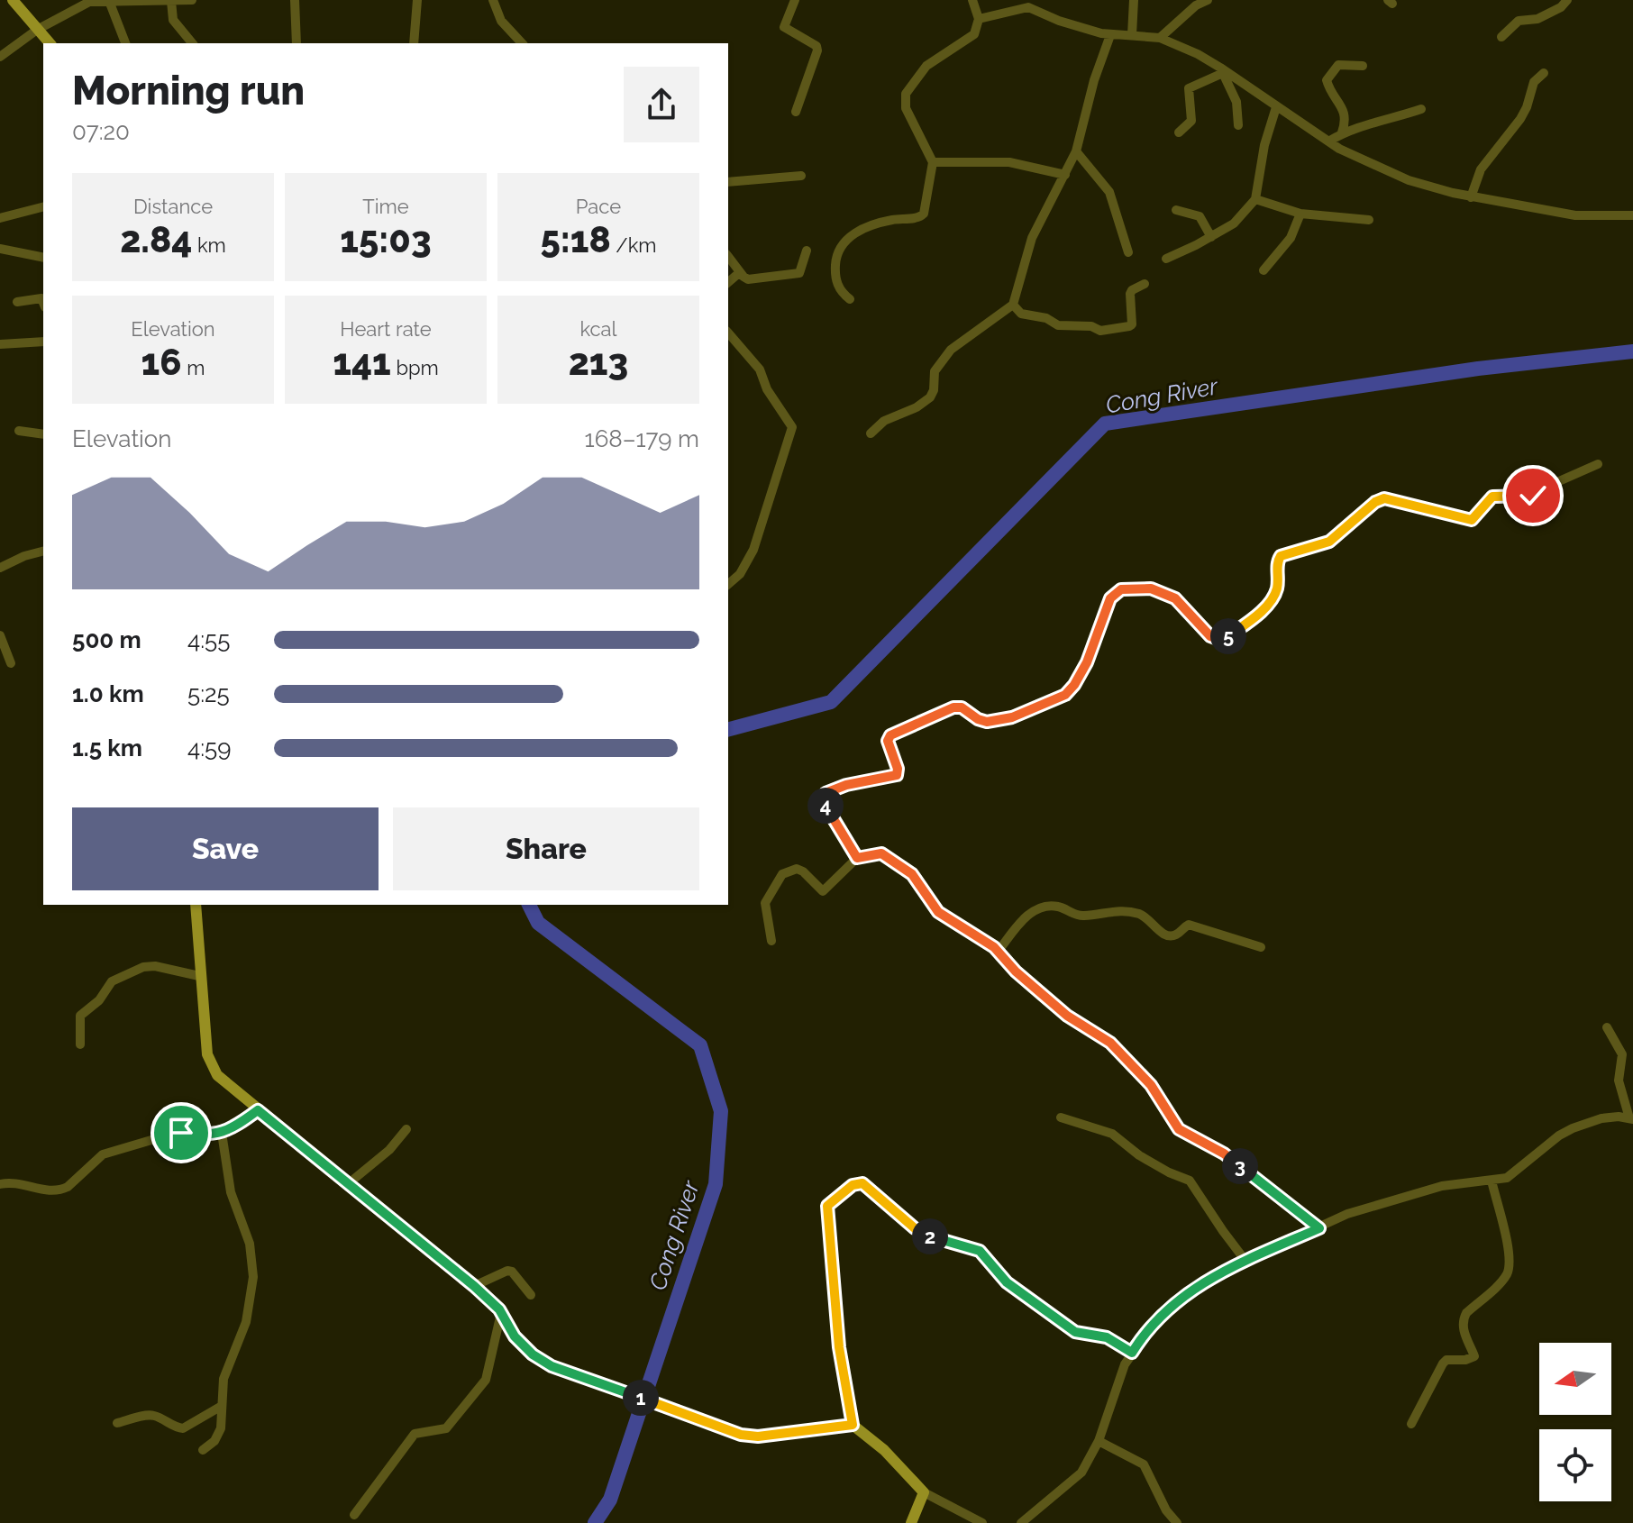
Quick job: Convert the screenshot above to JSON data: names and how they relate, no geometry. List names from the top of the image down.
{
  "water": ["Cong River"],
  "north": "left",
  "page": {
    "heading": ["Morning run", "07:20"],
    "stats": [
      ["Distance", "2.84 km"],
      ["Time", "15:03"],
      ["Pace", "5:18 /km"],
      ["Elevation", "16 m"],
      ["Heart rate", "141 bpm"],
      ["kcal", "213"]
    ],
    "chart": ["Elevation", "168–179 m"],
    "list": [
      {
        "name": "500 m",
        "note": "4:55"
      },
      {
        "name": "1.0 km",
        "note": "5:25"
      },
      {
        "name": "1.5 km",
        "note": "4:59"
      }
    ],
    "pins": [
      "5",
      "4",
      "3",
      "2",
      "1"
    ],
    "buttons": ["Save", "Share"]
  }
}
